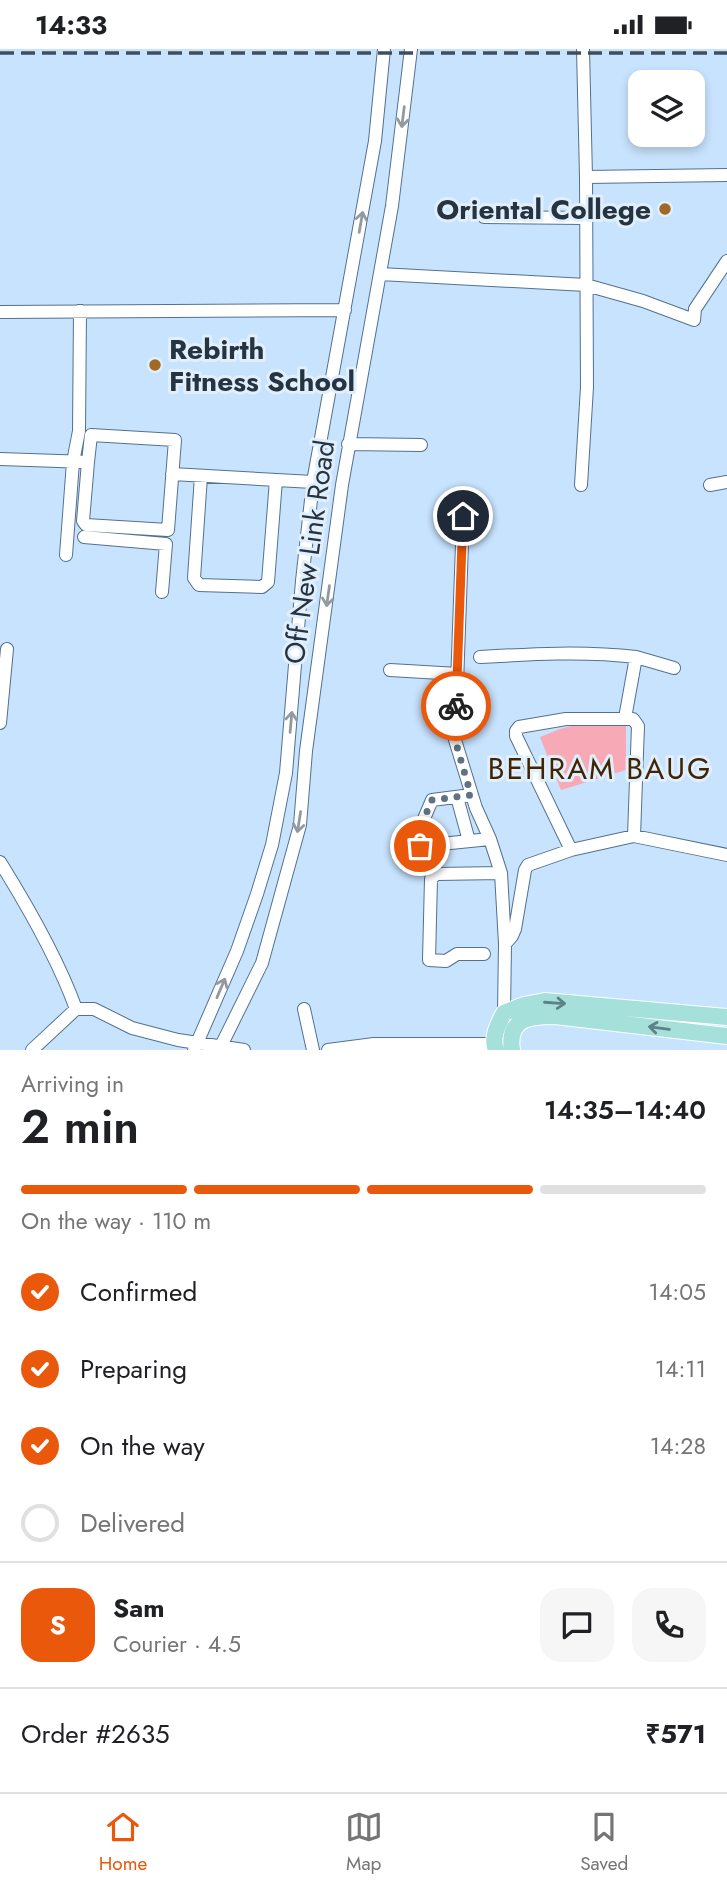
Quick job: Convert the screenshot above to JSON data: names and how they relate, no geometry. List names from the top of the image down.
{
  "streets": {
    "street": ["Off New Link Road"]
  },
  "districts": ["BEHRAM BAUG"],
  "places": ["Oriental College", "Rebirth Fitness School"],
  "page": {
    "status": "14:33",
    "heading": ["2 min", "Arriving in", "14:35–14:40"],
    "panel": [
      "Sam",
      "Courier · 4.5",
      "Order #2635",
      "₹571"
    ],
    "bar": "On the way · 110 m",
    "list": [
      ["Confirmed", "14:05"],
      ["Preparing", "14:11"],
      ["On the way", "14:28"],
      "Delivered"
    ],
    "round": "S",
    "tabs": ["Home", "Map", "Saved"]
  }
}
